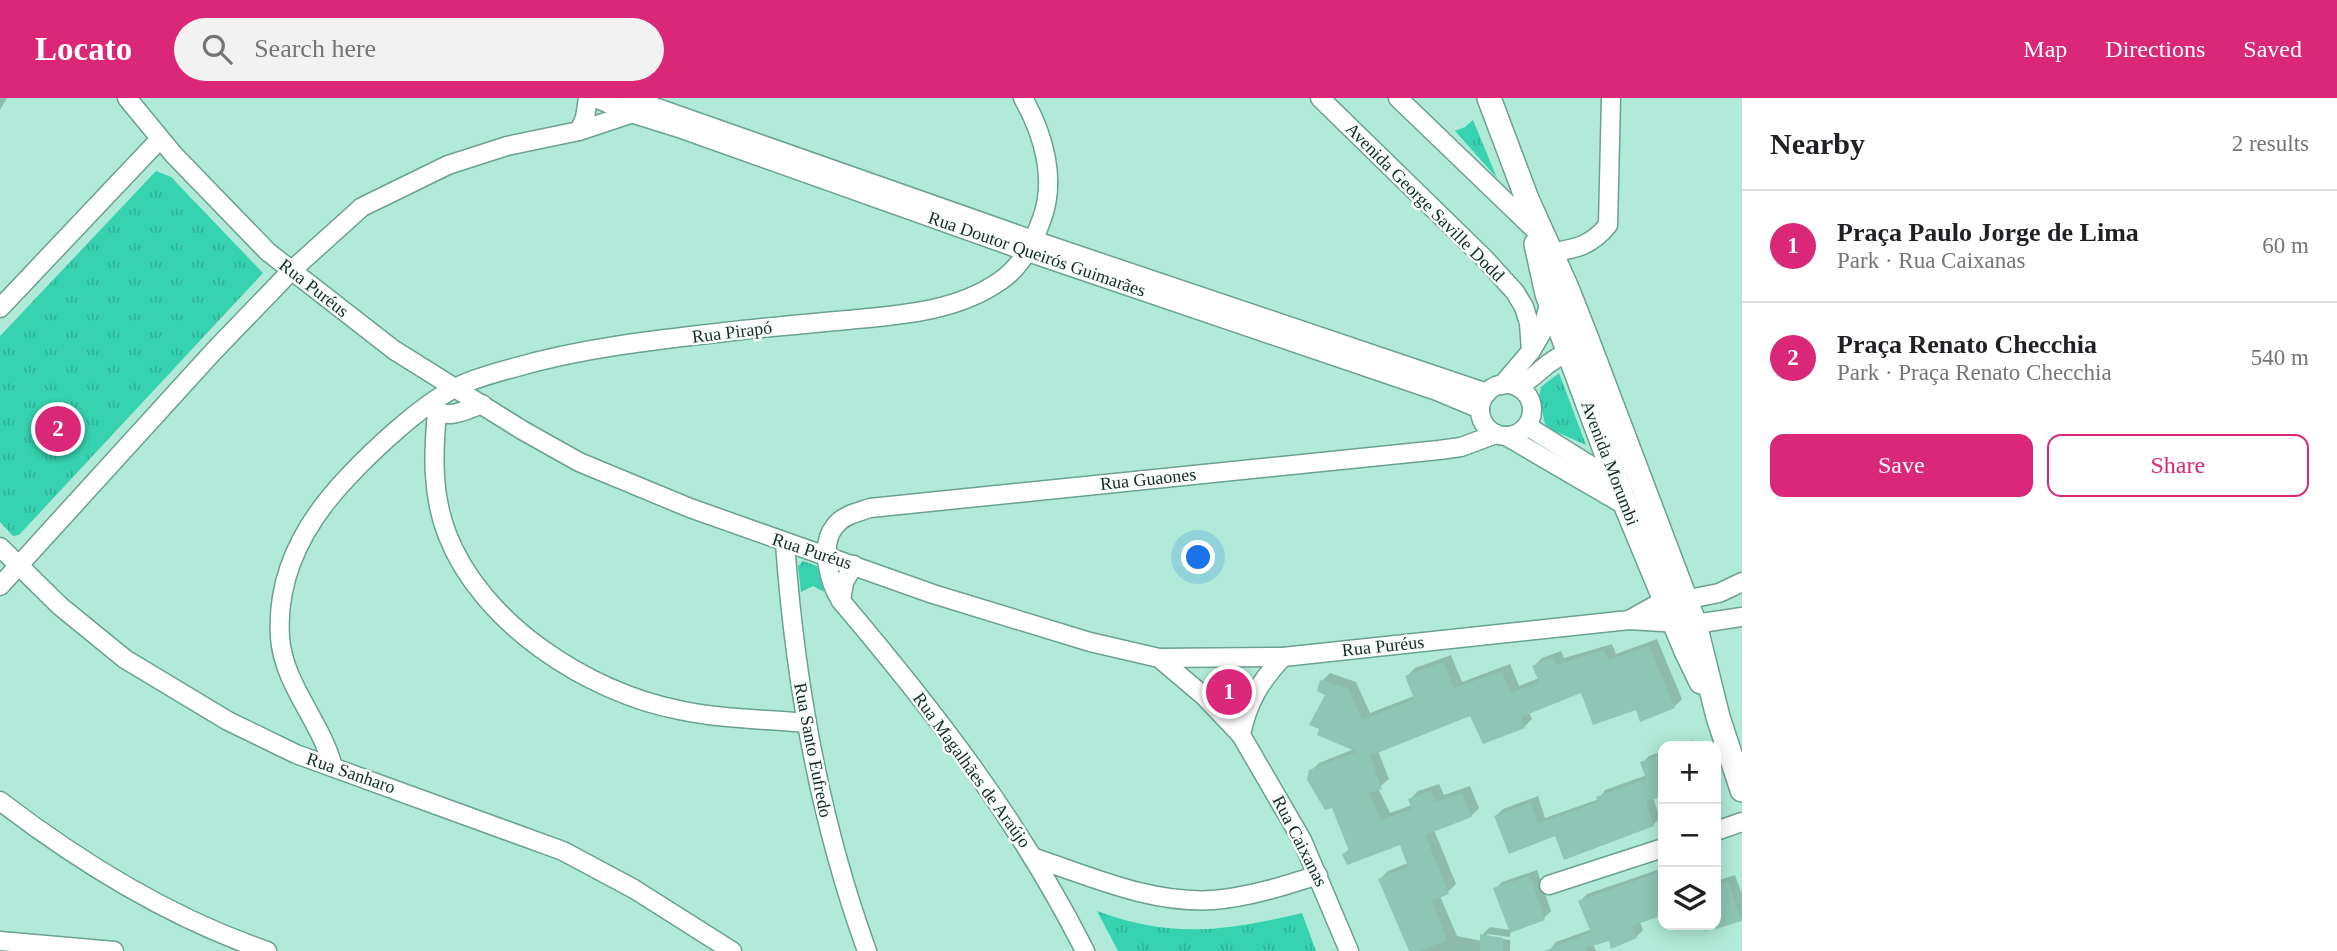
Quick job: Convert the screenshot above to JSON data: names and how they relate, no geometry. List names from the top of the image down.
{
  "streets": {
    "main road": ["Avenida Morumbi"],
    "street": [
      "Avenida George Saville Dodd",
      "Rua Doutor Queirós Guimarães",
      "Rua Puréus",
      "Rua Pirapó",
      "Rua Guaones",
      "Rua Santo Eufredo",
      "Rua Magalhães de Araújo",
      "Rua Sanharo",
      "Rua Caixanas"
    ]
  },
  "crossings": [
    ["Rua Doutor Queirós Guimarães", "Rua Pirapó"],
    ["Rua Doutor Queirós Guimarães", "Rua Guaones"],
    ["Rua Puréus", "Rua Pirapó"],
    ["Rua Puréus", "Avenida Morumbi"],
    ["Rua Puréus", "Rua Guaones"],
    ["Rua Puréus", "Rua Santo Eufredo"],
    ["Rua Puréus", "Rua Magalhães de Araújo"],
    ["Rua Puréus", "Rua Caixanas"],
    ["Rua Pirapó", "Rua Sanharo"],
    ["Rua Guaones", "Rua Magalhães de Araújo"]
  ],
  "page": {
    "header": "Locato",
    "search": "Search here",
    "nav": ["Map", "Directions", "Saved"],
    "heading": ["Nearby", "2 results"],
    "list": [
      {
        "mark": "1",
        "name": "Praça Paulo Jorge de Lima",
        "note": "Park · Rua Caixanas",
        "value": "60 m"
      },
      {
        "mark": "2",
        "name": "Praça Renato Checchia",
        "note": "Park · Praça Renato Checchia",
        "value": "540 m"
      }
    ],
    "pins": ["2", "1"],
    "buttons": ["Save", "Share"],
    "map_buttons": ["+", "−"]
  }
}
